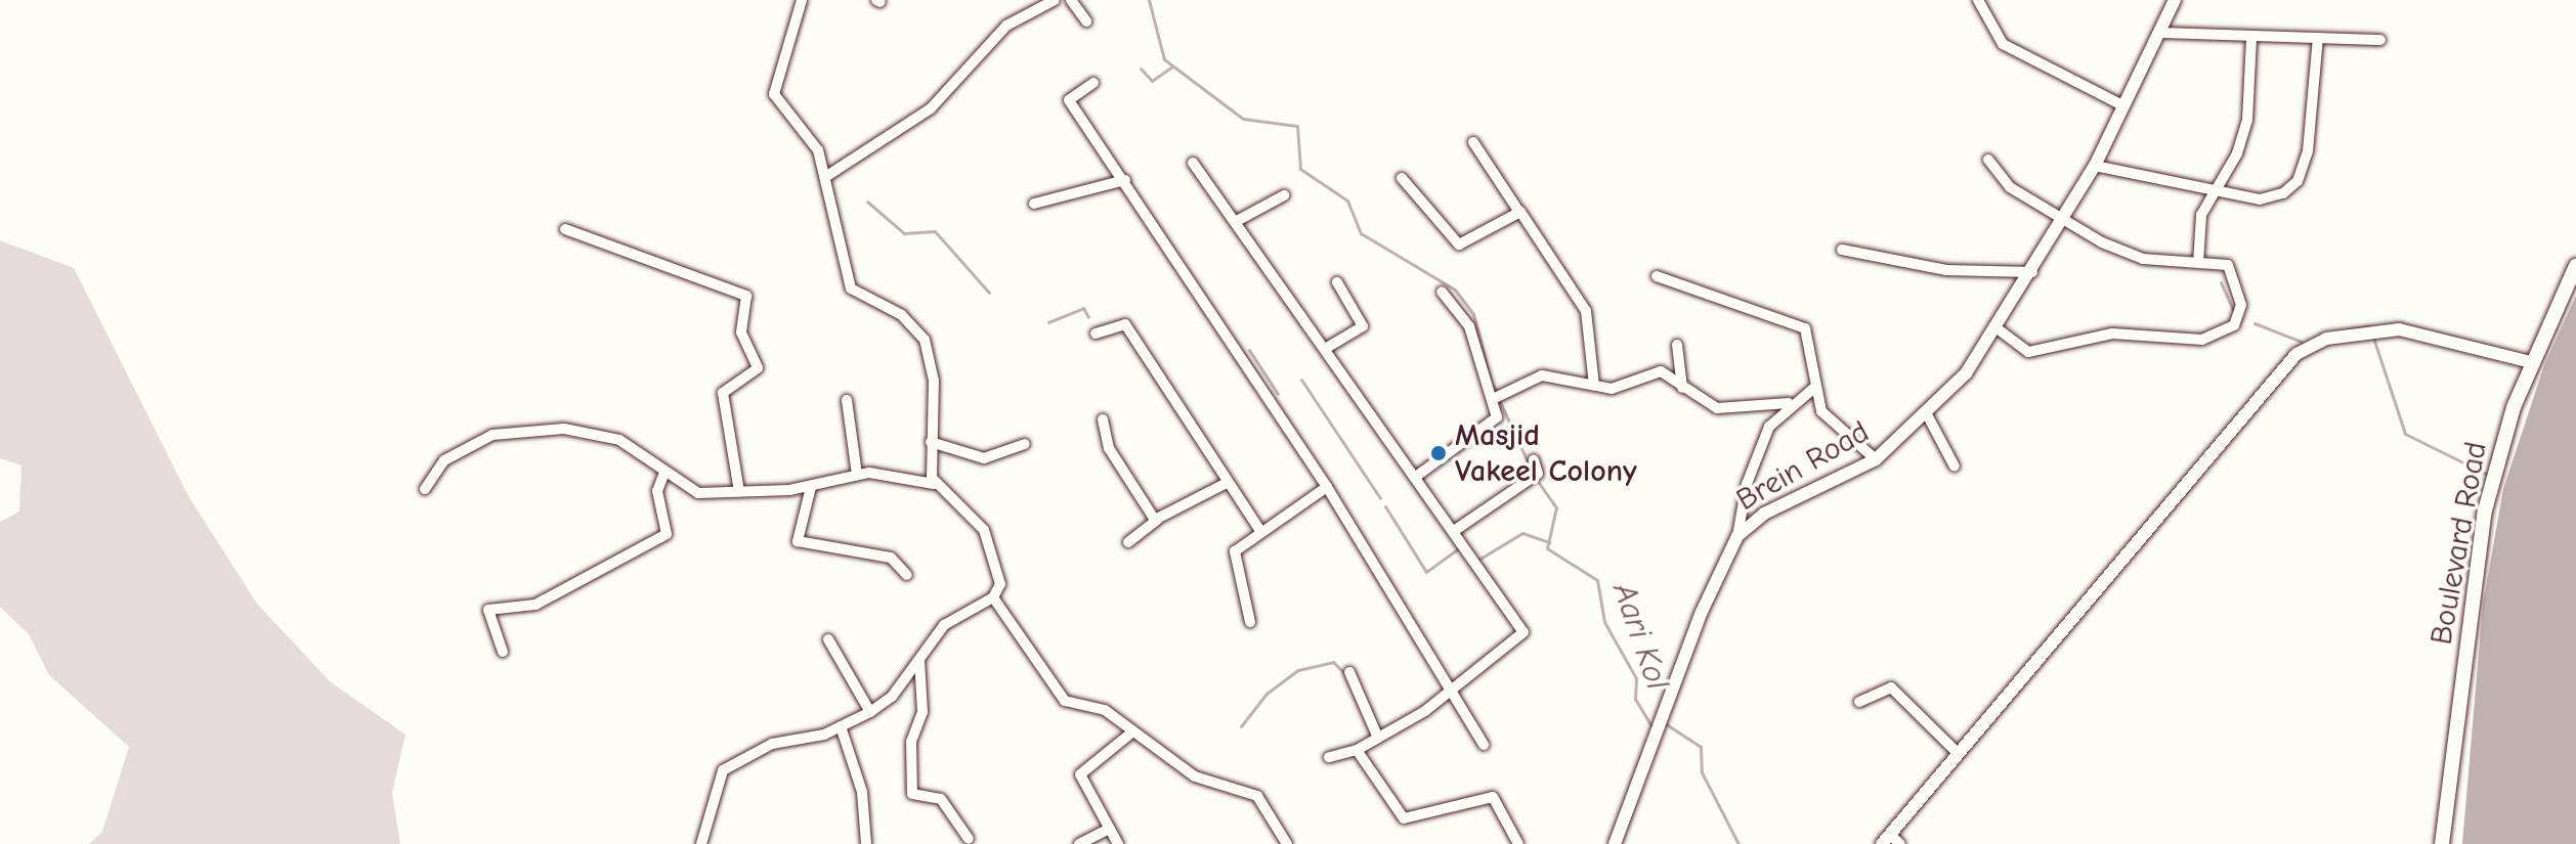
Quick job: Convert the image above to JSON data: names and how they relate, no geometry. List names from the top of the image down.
{
  "streets": {
    "main road": ["Boulevard Road"],
    "street": ["Brein Road"]
  },
  "water": ["Aari Kol"],
  "places": ["Masjid Vakeel Colony"]
}
